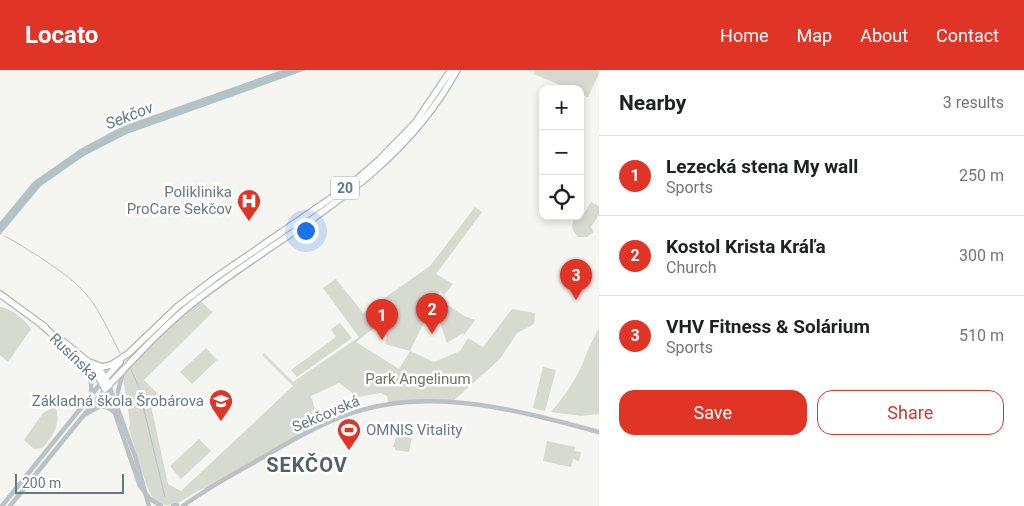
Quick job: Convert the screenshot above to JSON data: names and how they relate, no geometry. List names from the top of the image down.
{
  "streets": {
    "main road": ["20", "Rusínska"],
    "street": ["Sekčovská"]
  },
  "crossings": [
    ["20", "Rusínska"]
  ],
  "districts": ["SEKČOV"],
  "water": ["Sekčov"],
  "parks": ["Park Angelinum"],
  "places": {
    "hospital": ["Poliklinika ProCare Sekčov"],
    "school or university": ["Základná škola Šrobárova"],
    "sports": ["OMNIS Vitality"]
  },
  "scale_bar": "200 m",
  "page": {
    "header": "Locato",
    "nav": [
      "Home",
      "Map",
      "About",
      "Contact"
    ],
    "heading": ["Nearby", "3 results"],
    "map_buttons": ["+", "−"],
    "list": [
      {
        "mark": "1",
        "name": "Lezecká stena My wall",
        "note": "Sports",
        "value": "250 m"
      },
      {
        "mark": "2",
        "name": "Kostol Krista Kráľa",
        "note": "Church",
        "value": "300 m"
      },
      {
        "mark": "3",
        "name": "VHV Fitness & Solárium",
        "note": "Sports",
        "value": "510 m"
      }
    ],
    "pins": ["3", "2", "1"],
    "buttons": ["Save", "Share"],
    "scale": "200 m"
  }
}
